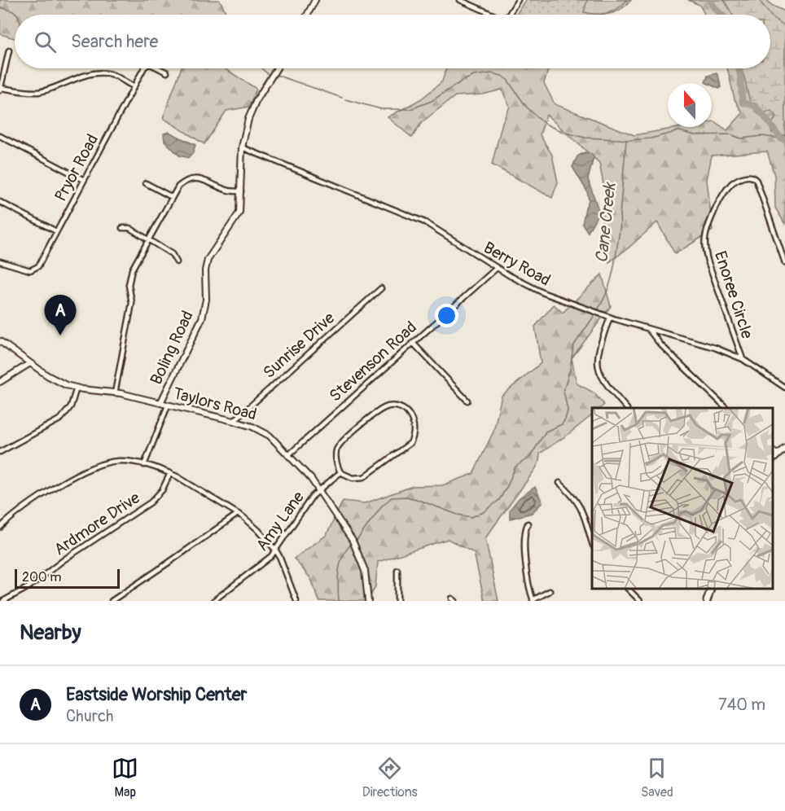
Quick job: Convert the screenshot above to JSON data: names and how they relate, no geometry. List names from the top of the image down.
{
  "streets": {
    "street": [
      "Pryor Road",
      "Berry Road",
      "Enoree Circle",
      "Sunrise Drive",
      "Boling Road",
      "Stevenson Road",
      "Taylors Road",
      "Amy Lane",
      "Ardmore Drive"
    ]
  },
  "crossings": [
    ["Berry Road", "Enoree Circle"],
    ["Berry Road", "Boling Road"],
    ["Berry Road", "Stevenson Road"],
    ["Sunrise Drive", "Taylors Road"],
    ["Boling Road", "Taylors Road"],
    ["Stevenson Road", "Taylors Road"],
    ["Taylors Road", "Amy Lane"]
  ],
  "water": ["Cane Creek"],
  "scale_bar": "200 m",
  "north": "top",
  "page": {
    "search": "Search here",
    "pins": "A",
    "scale": "200 m",
    "heading": "Nearby",
    "list": [
      {
        "mark": "A",
        "name": "Eastside Worship Center",
        "note": "Church",
        "value": "740 m"
      }
    ],
    "nav": ["Map", "Directions", "Saved"]
  }
}
